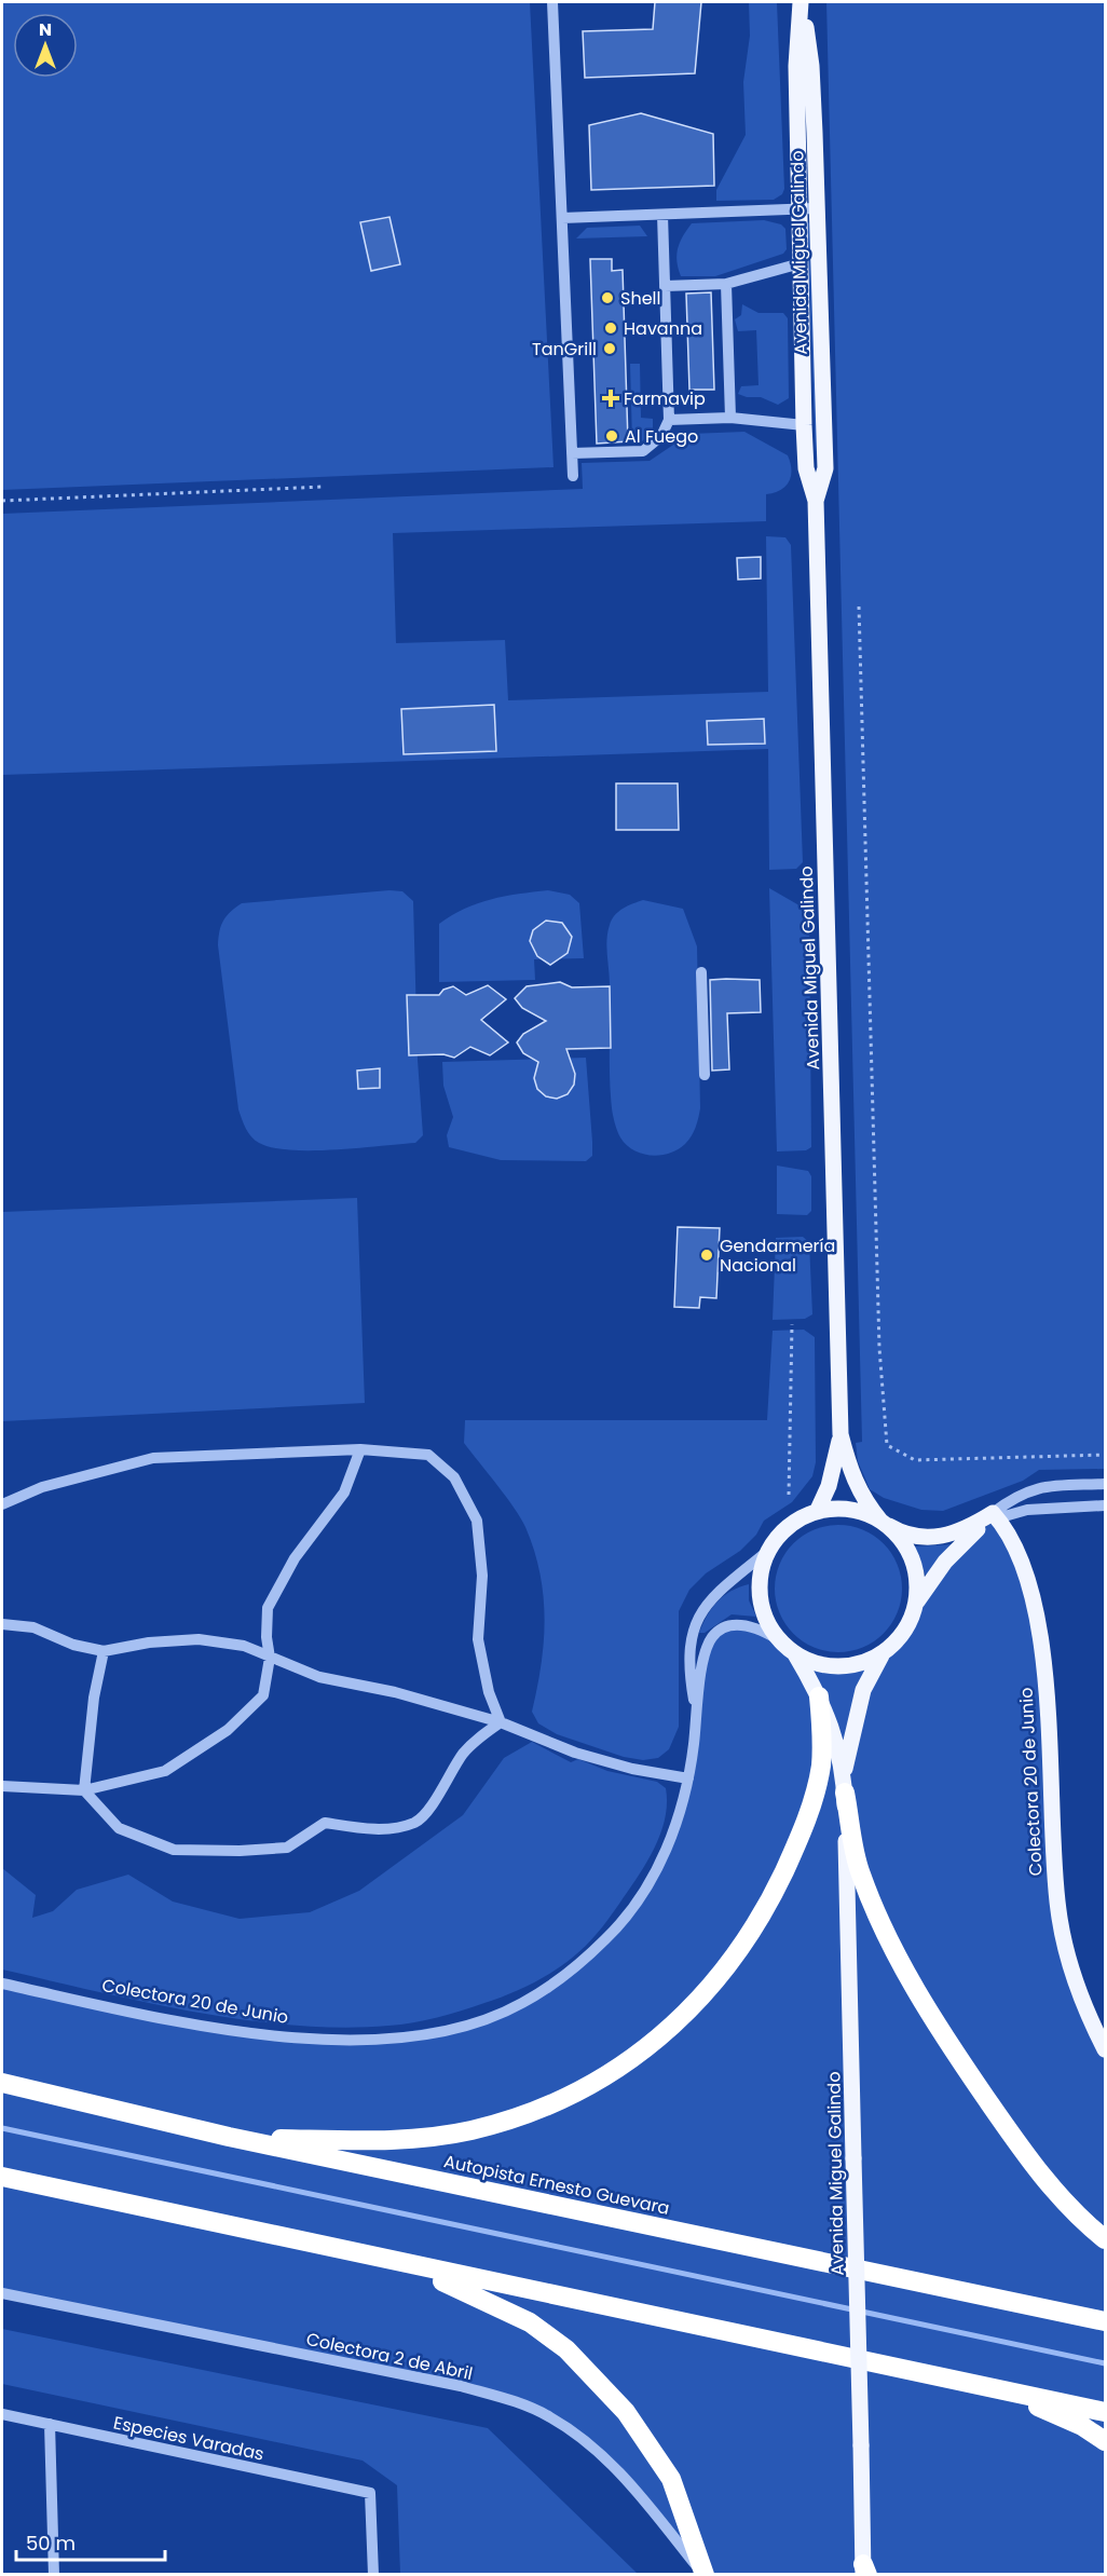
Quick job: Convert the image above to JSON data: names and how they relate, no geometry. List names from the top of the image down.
{
  "streets": {
    "highway": ["Autopista Ernesto Guevara"],
    "main road": ["Avenida Miguel Galindo", "Colectora 20 de Junio"],
    "street": ["Colectora 2 de Abril", "Especies Varadas"]
  },
  "crossings": [
    ["Avenida Miguel Galindo", "Colectora 20 de Junio"]
  ],
  "places": {
    "other": [
      "Shell",
      "Havanna",
      "TanGrill",
      "Al Fuego",
      "Gendarmería Nacional"
    ],
    "health": ["Farmavip"]
  },
  "scale_bar": "50 m",
  "north": "top"
}
